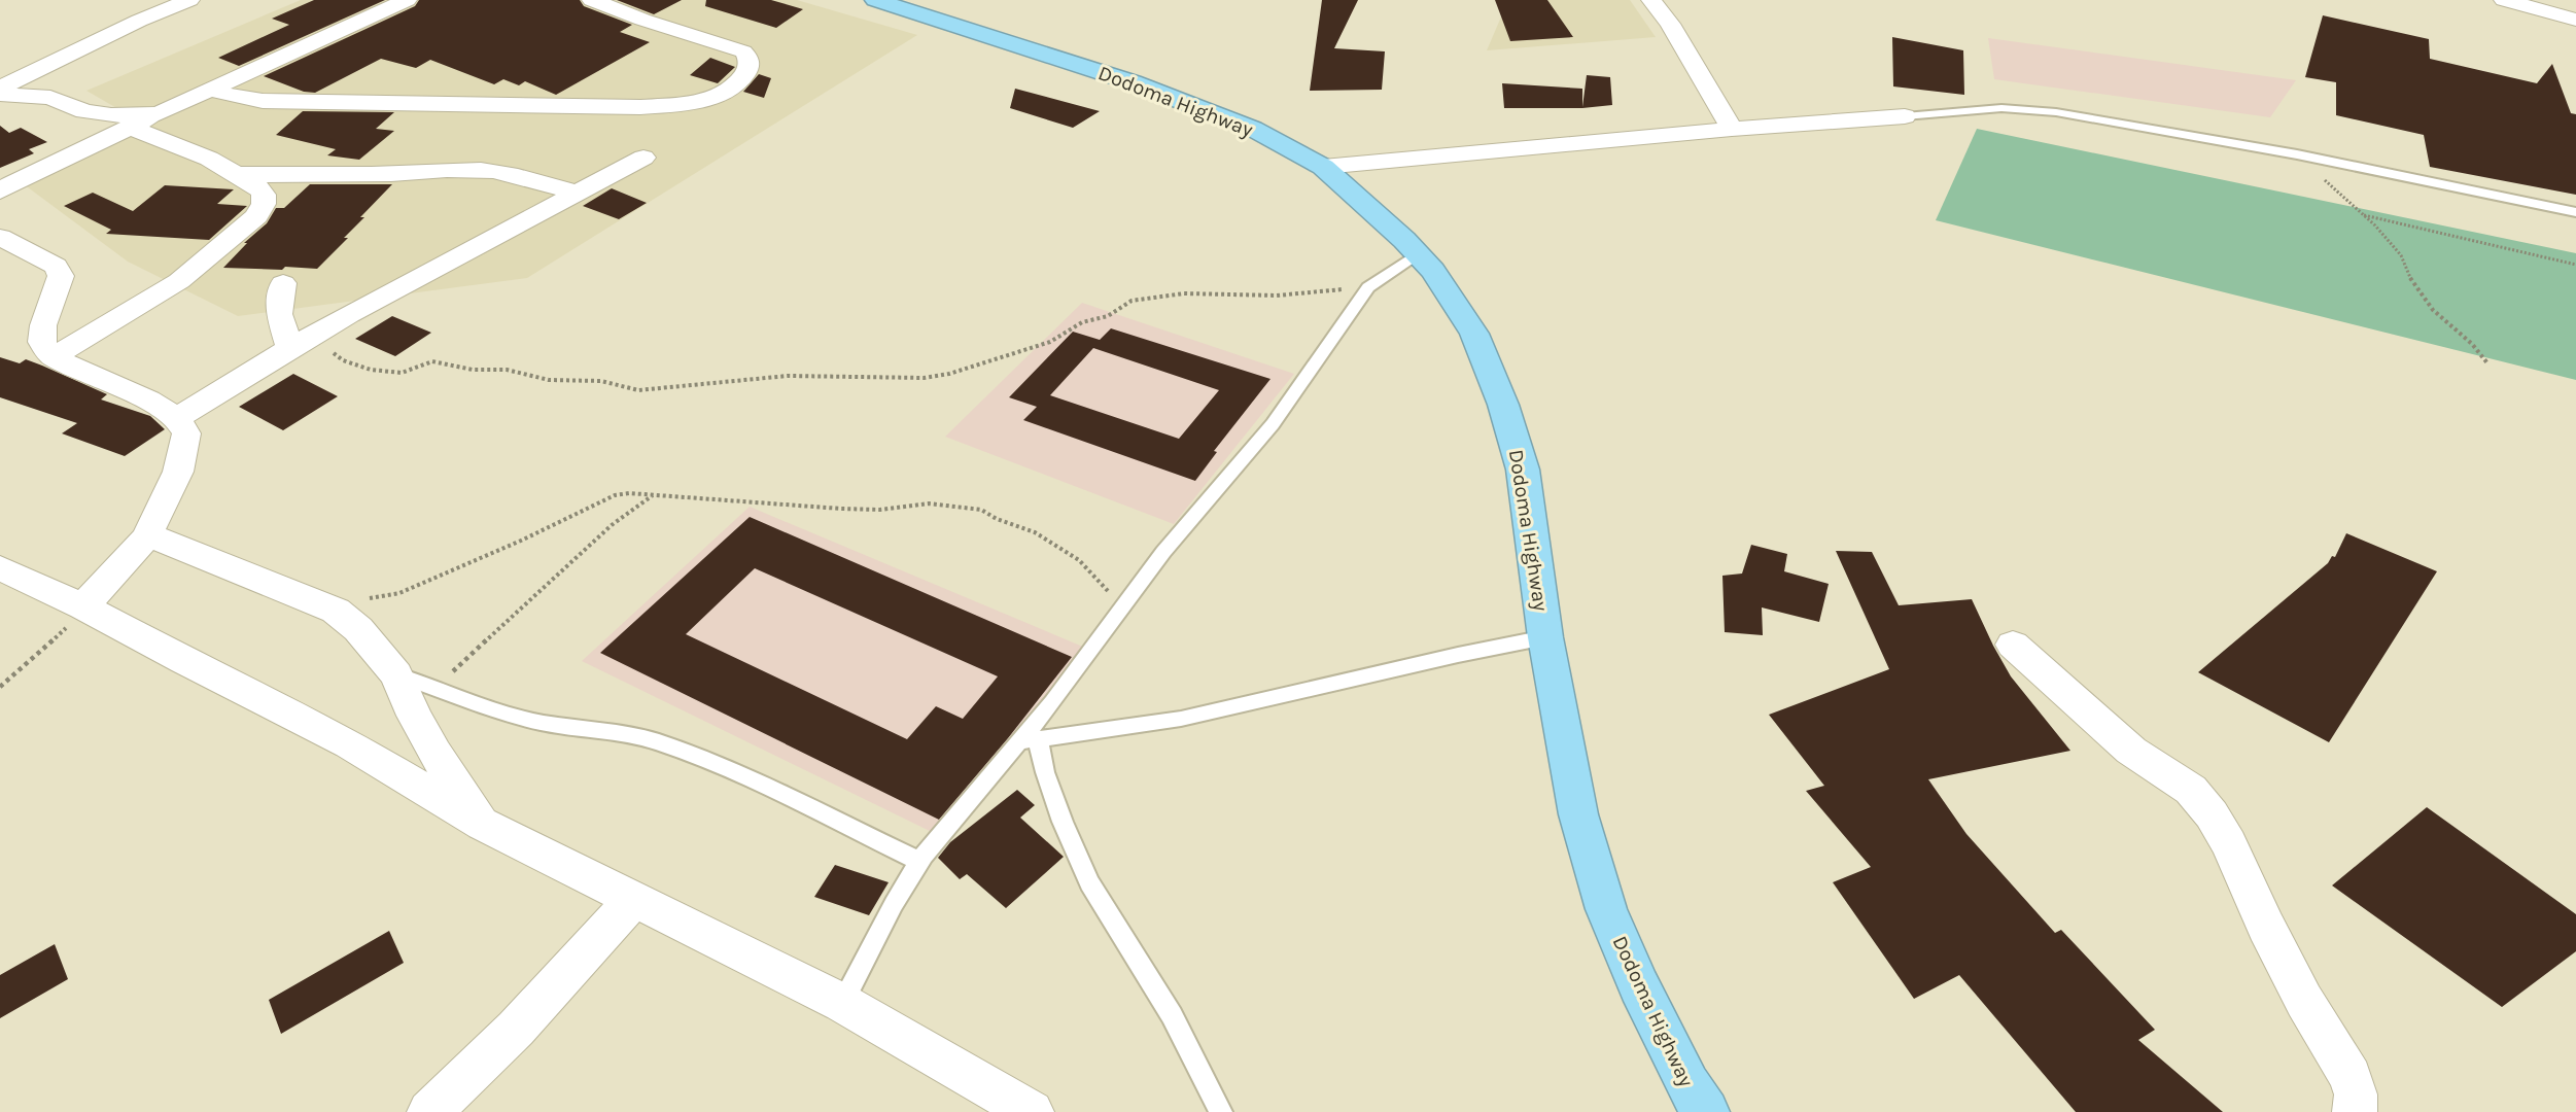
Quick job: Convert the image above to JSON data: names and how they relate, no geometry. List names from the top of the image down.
{
  "streets": {
    "highway": ["Dodoma Highway"]
  }
}
